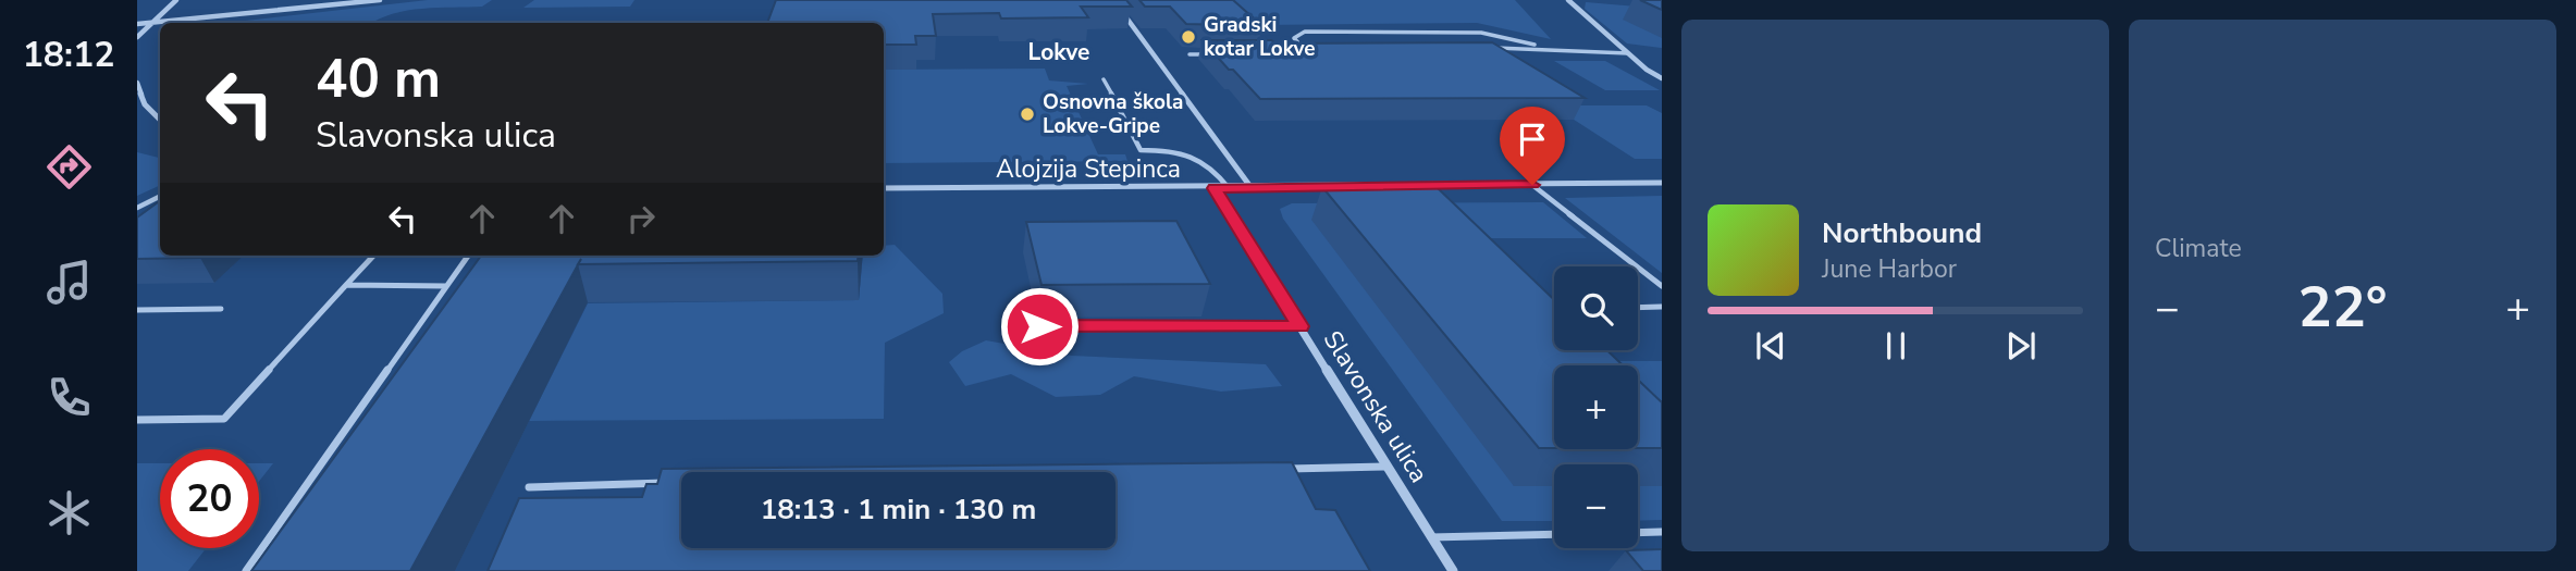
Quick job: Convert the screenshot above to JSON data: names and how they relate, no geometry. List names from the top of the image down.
{
  "streets": {
    "street": ["Alojzija Stepinca", "Slavonska ulica"]
  },
  "crossings": [
    ["Alojzija Stepinca", "Slavonska ulica"]
  ],
  "districts": ["Lokve"],
  "places": ["Gradski kotar Lokve", "Osnovna škola Lokve-Gripe"],
  "page": {
    "tabs": "18:12",
    "tile": "Climate",
    "turn": ["40 m", "Slavonska ulica"],
    "song": ["Northbound", "June Harbor"],
    "map_buttons": ["+", "−"],
    "heat": ["−", "22°", "+"],
    "limit": "20",
    "trip": "18:13 · 1 min · 130 m"
  }
}
